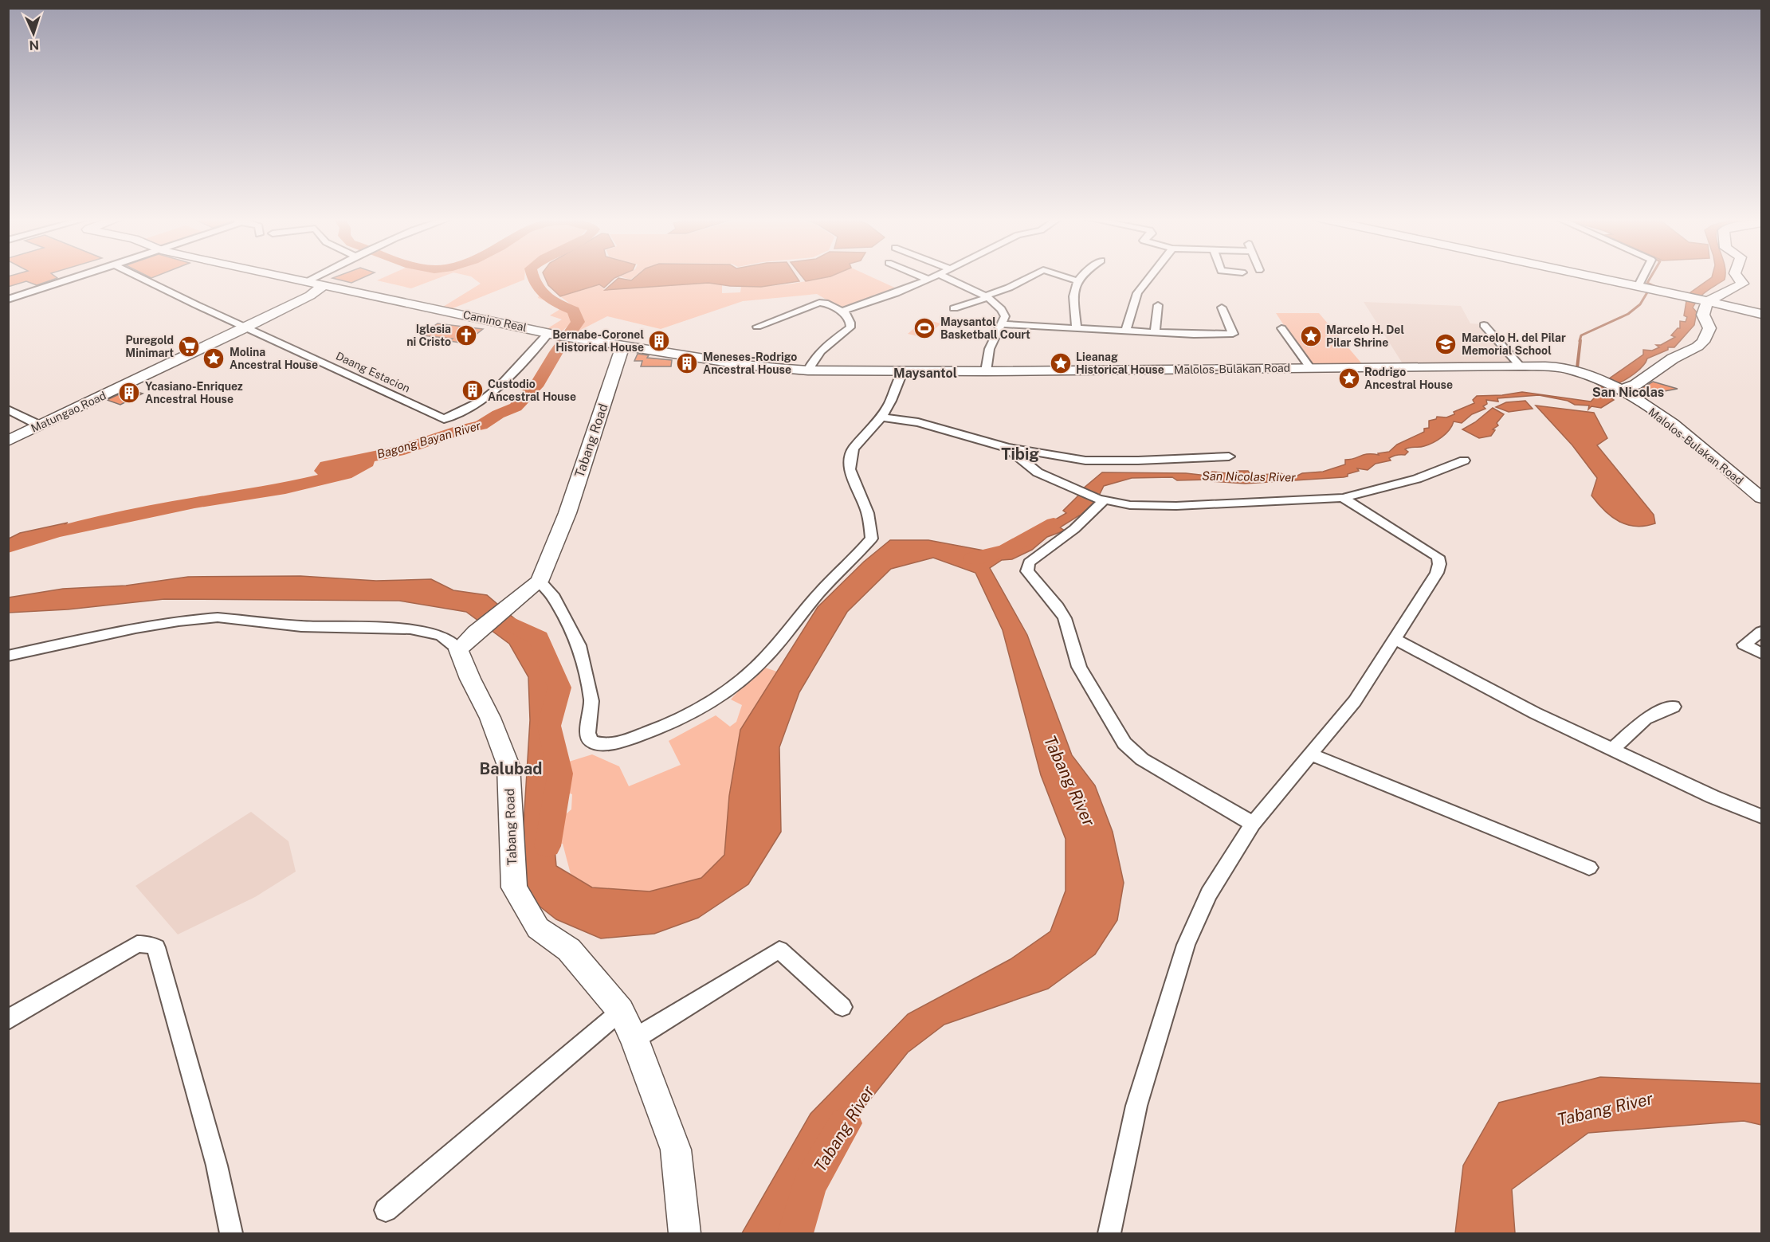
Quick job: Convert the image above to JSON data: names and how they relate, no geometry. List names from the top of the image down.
{
  "streets": {
    "main road": [
      "Camino Real",
      "Malolos-Bulakan Road",
      "Matungao Road",
      "Tabang Road"
    ],
    "street": ["Daang Estacion"]
  },
  "crossings": [
    ["Camino Real", "Malolos-Bulakan Road"],
    ["Camino Real", "Daang Estacion"],
    ["Camino Real", "Matungao Road"],
    ["Malolos-Bulakan Road", "Tabang Road"],
    ["Daang Estacion", "Matungao Road"]
  ],
  "districts": [
    "Maysantol",
    "San Nicolas",
    "Tibig",
    "Balubad"
  ],
  "water": ["Bagong Bayan River", "San Nicolas River", "Tabang River"],
  "places": {
    "sports": ["Maysantol Basketball Court"],
    "church": ["Iglesia ni Cristo"],
    "place": [
      "Marcelo H. Del Pilar Shrine",
      "Molina Ancestral House",
      "Lieanag Historical House",
      "Rodrigo Ancestral House"
    ],
    "building": [
      "Bernabe-Coronel Historical House",
      "Meneses-Rodrigo Ancestral House",
      "Custodio Ancestral House",
      "Ycasiano-Enriquez Ancestral House"
    ],
    "school or university": ["Marcelo H. del Pilar Memorial School"],
    "supermarket": ["Puregold Minimart"]
  },
  "north": "bottom"
}
